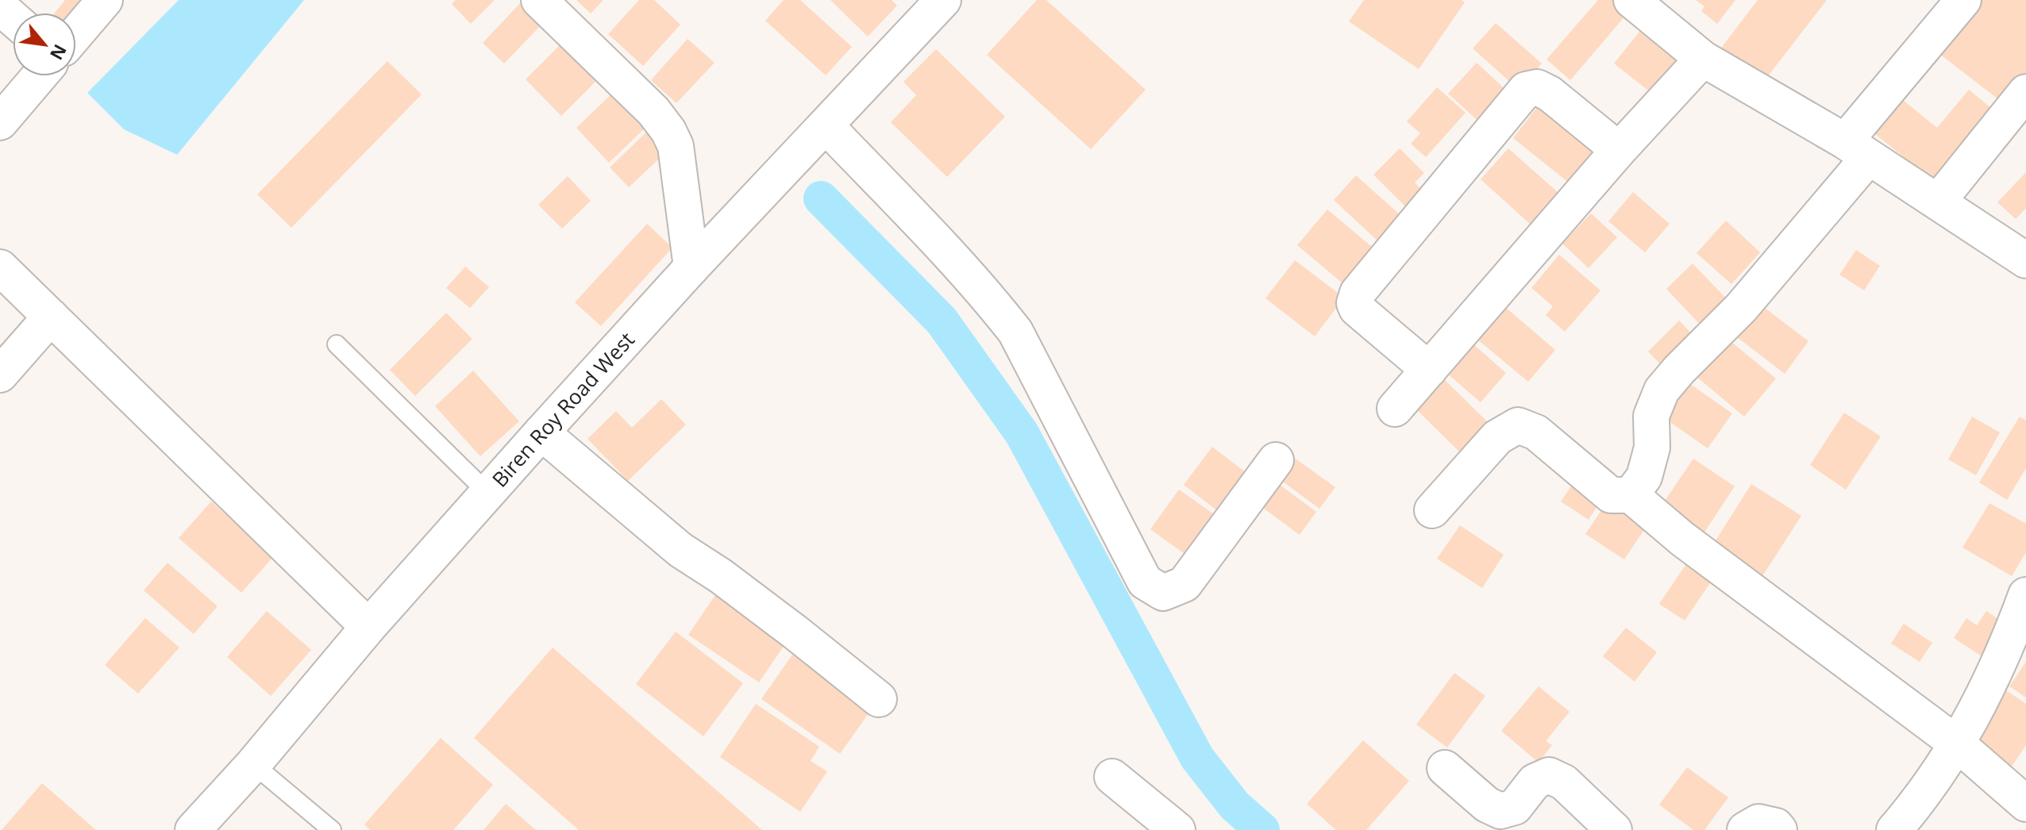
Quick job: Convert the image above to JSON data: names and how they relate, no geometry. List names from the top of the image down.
{
  "streets": {
    "street": ["Biren Roy Road West"]
  },
  "north": "bottom right"
}
